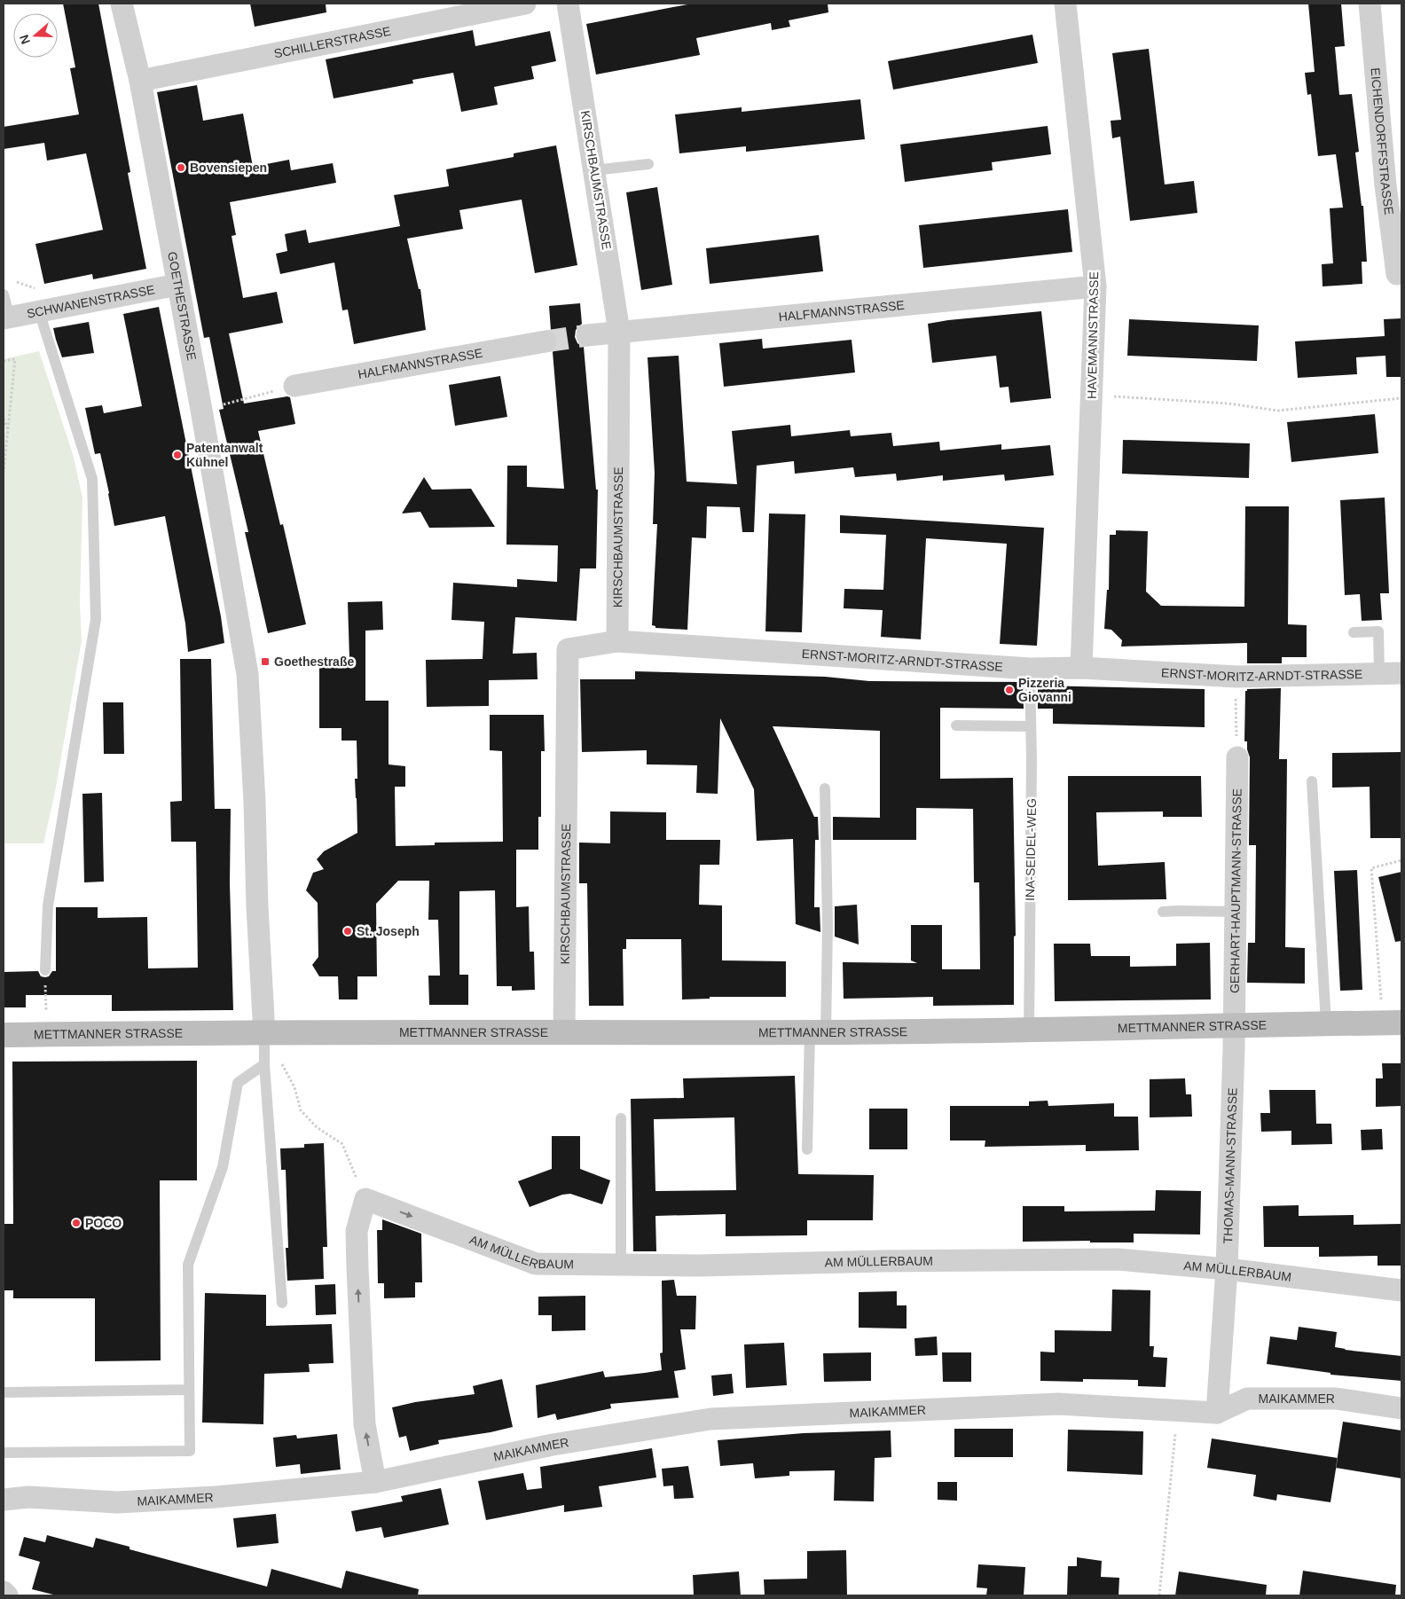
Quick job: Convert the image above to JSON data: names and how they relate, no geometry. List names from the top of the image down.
{
  "streets": {
    "main road": ["METTMANNER STRASSE"],
    "street": [
      "SCHILLERSTRASSE",
      "EICHENDORFFSTRASSE",
      "KIRSCHBAUMSTRASSE",
      "SCHWANENSTRASSE",
      "GOETHESTRASSE",
      "HALFMANNSTRASSE",
      "HAVEMANNSTRASSE",
      "ERNST-MORITZ-ARNDT-STRASSE",
      "GERHART-HAUPTMANN-STRASSE",
      "THOMAS-MANN-STRASSE",
      "AM MÜLLERBAUM",
      "MAIKAMMER"
    ],
    "lane": ["INA-SEIDEL-WEG"]
  },
  "crossings": [
    ["SCHILLERSTRASSE", "GOETHESTRASSE"],
    ["KIRSCHBAUMSTRASSE", "HALFMANNSTRASSE"],
    ["KIRSCHBAUMSTRASSE", "ERNST-MORITZ-ARNDT-STRASSE"],
    ["KIRSCHBAUMSTRASSE", "METTMANNER STRASSE"],
    ["SCHWANENSTRASSE", "GOETHESTRASSE"],
    ["GOETHESTRASSE", "METTMANNER STRASSE"],
    ["HALFMANNSTRASSE", "HAVEMANNSTRASSE"],
    ["HAVEMANNSTRASSE", "ERNST-MORITZ-ARNDT-STRASSE"],
    ["ERNST-MORITZ-ARNDT-STRASSE", "INA-SEIDEL-WEG"],
    ["INA-SEIDEL-WEG", "METTMANNER STRASSE"],
    ["GERHART-HAUPTMANN-STRASSE", "METTMANNER STRASSE"],
    ["GERHART-HAUPTMANN-STRASSE", "THOMAS-MANN-STRASSE"],
    ["METTMANNER STRASSE", "THOMAS-MANN-STRASSE"],
    ["THOMAS-MANN-STRASSE", "AM MÜLLERBAUM"],
    ["THOMAS-MANN-STRASSE", "MAIKAMMER"]
  ],
  "places": {
    "other": [
      "Bovensiepen",
      "Patentanwalt Kühnel",
      "Pizzeria Giovanni",
      "St. Joseph",
      "POCO"
    ],
    "transit": ["Goethestraße"]
  },
  "north": "left"
}
